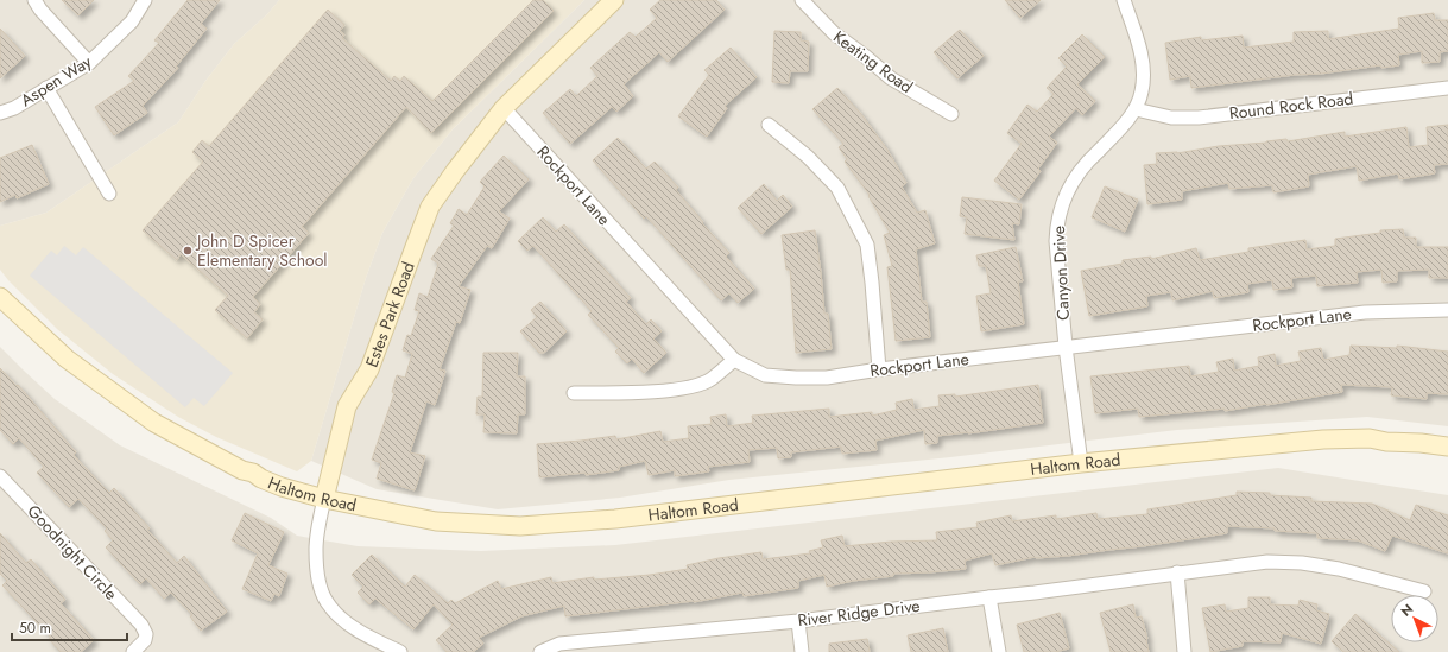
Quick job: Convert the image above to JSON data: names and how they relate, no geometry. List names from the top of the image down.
{
  "streets": {
    "main road": ["Estes Park Road", "Haltom Road"],
    "street": [
      "Keating Road",
      "Aspen Way",
      "Round Rock Road",
      "Rockport Lane",
      "Canyon Drive",
      "Goodnight Circle",
      "River Ridge Drive"
    ]
  },
  "crossings": [
    ["Round Rock Road", "Canyon Drive"],
    ["Rockport Lane", "Canyon Drive"],
    ["Rockport Lane", "Estes Park Road"],
    ["Canyon Drive", "Haltom Road"],
    ["Estes Park Road", "Haltom Road"]
  ],
  "places": ["John D Spicer Elementary School"],
  "scale_bar": "50 m",
  "north": "top left"
}
